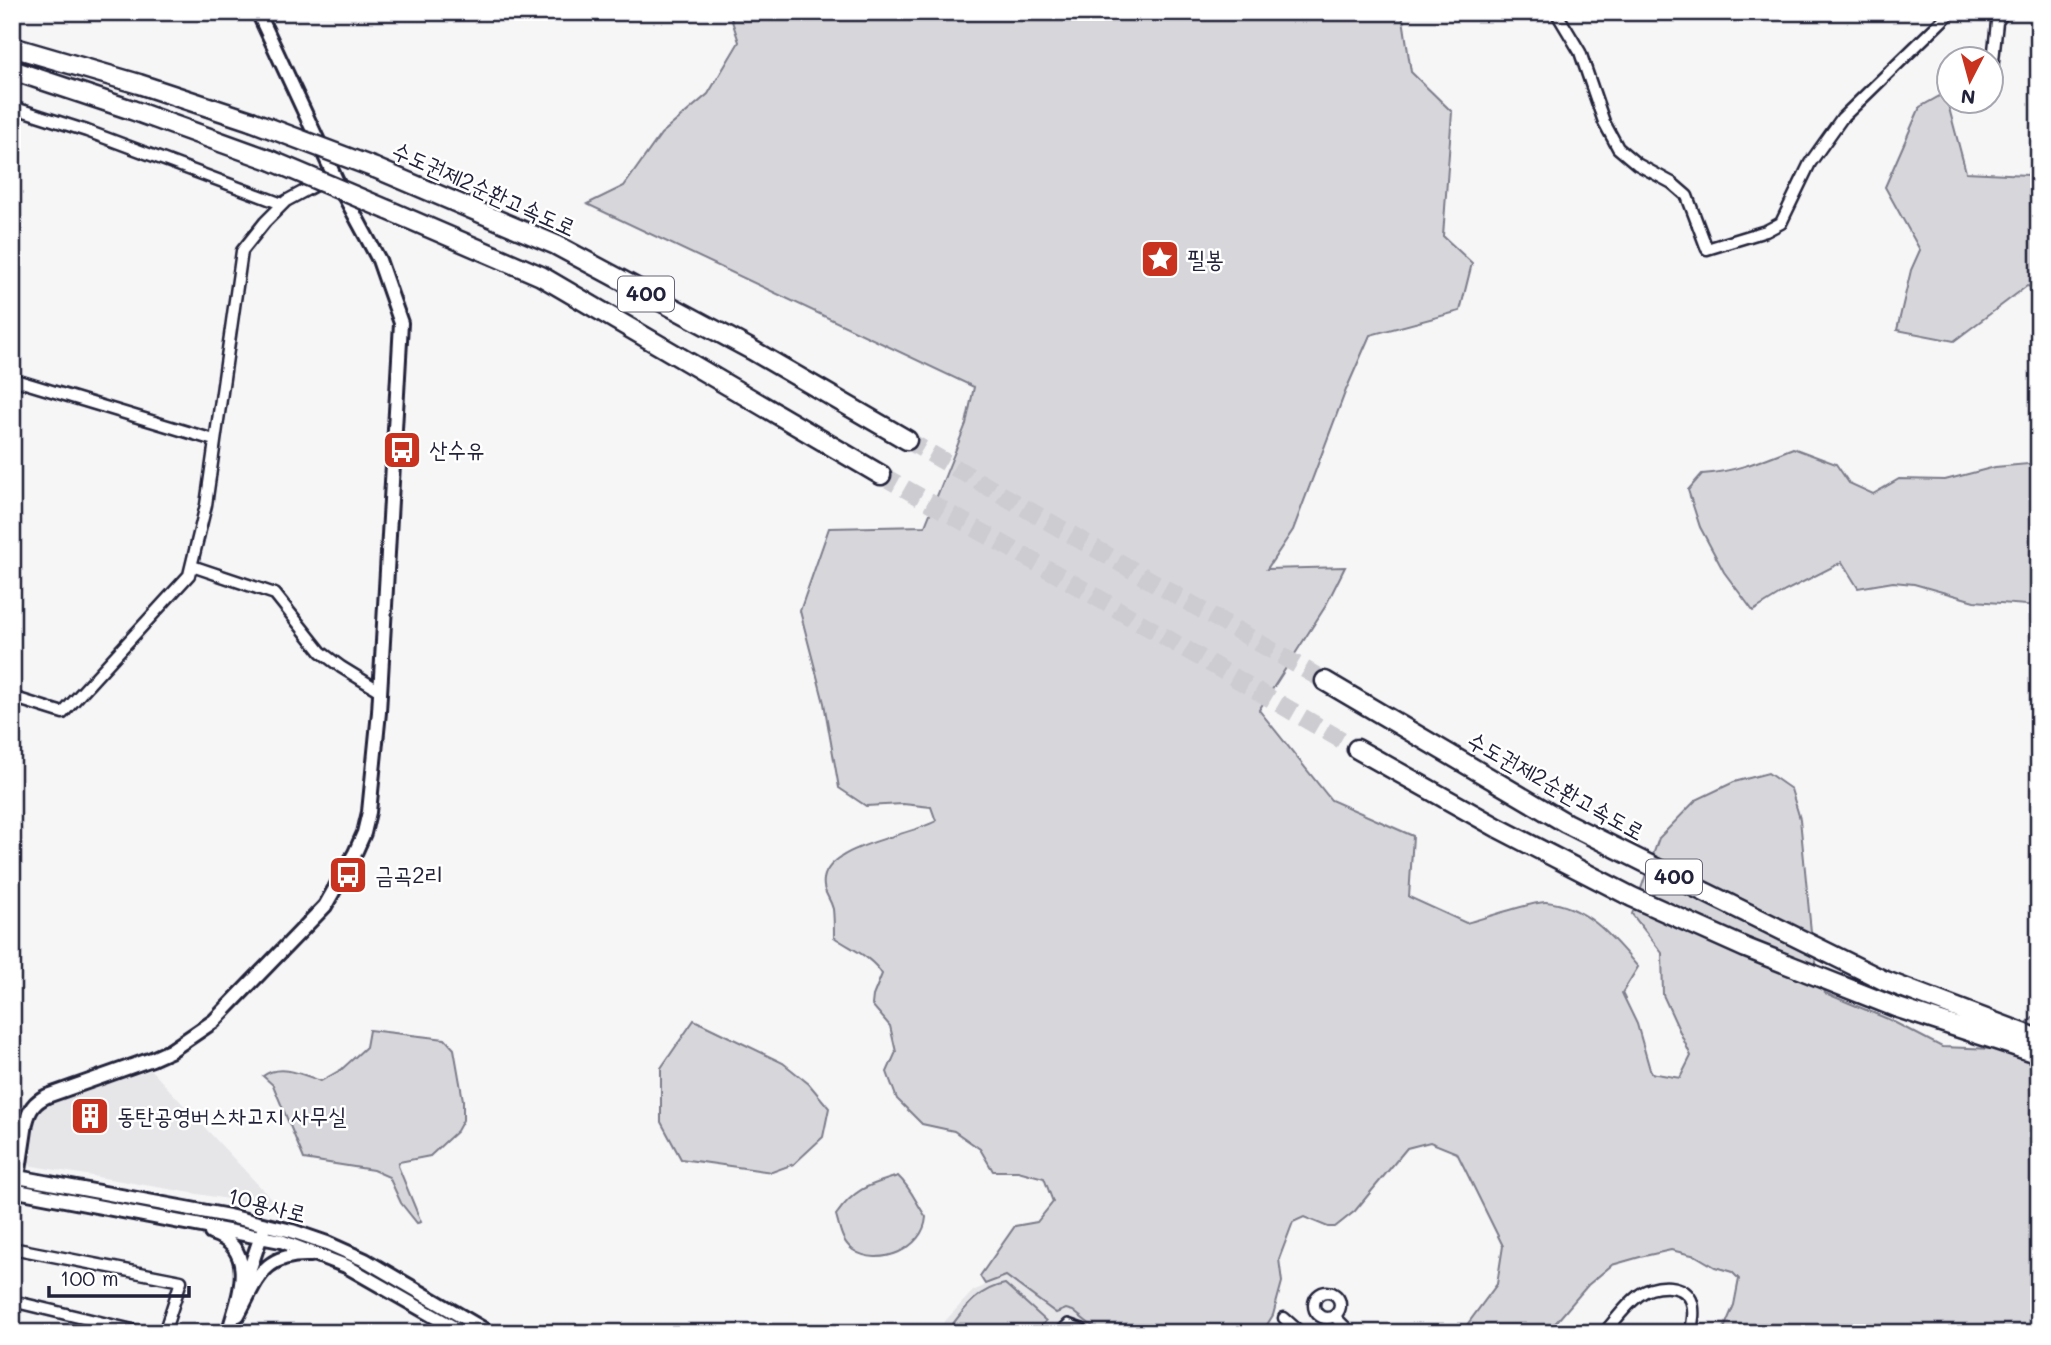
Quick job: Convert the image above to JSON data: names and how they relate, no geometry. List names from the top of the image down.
{
  "streets": {
    "highway": ["수도권제2순환고속도로", "400"],
    "street": ["10용사로"]
  },
  "places": {
    "place": ["필봉"],
    "bus stop": ["산수유", "금곡2리"],
    "building": ["동탄공영버스차고지 사무실"]
  },
  "scale_bar": "100 m",
  "north": "bottom"
}
